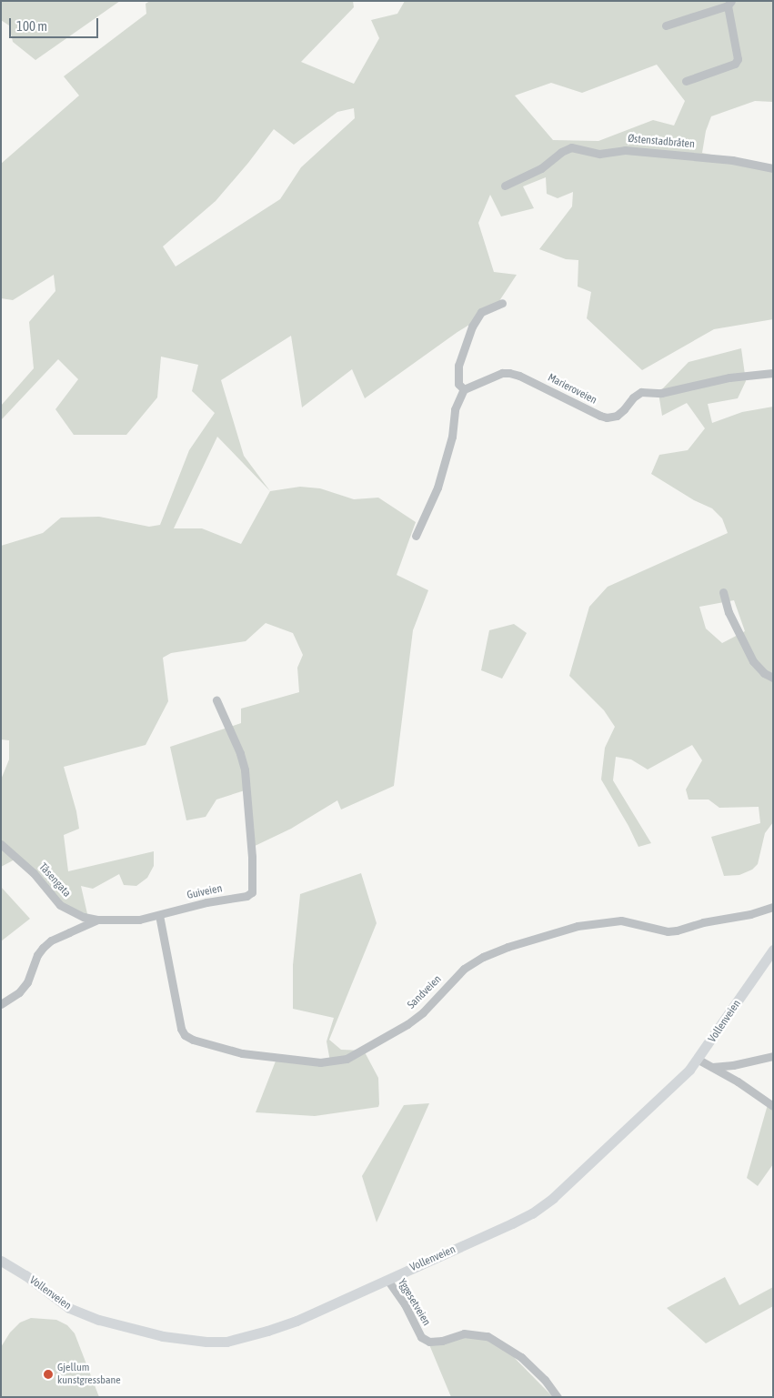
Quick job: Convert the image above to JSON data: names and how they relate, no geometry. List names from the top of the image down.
{
  "streets": {
    "main road": ["Vollenveien"],
    "street": [
      "Østenstadbråten",
      "Marieroveien",
      "Tåsengata",
      "Guiveien",
      "Sandveien",
      "Yggesetveien"
    ]
  },
  "crossings": [
    ["Tåsengata", "Guiveien"],
    ["Guiveien", "Sandveien"],
    ["Vollenveien", "Yggesetveien"]
  ],
  "places": ["Gjellum kunstgressbane"],
  "scale_bar": "100 m"
}
